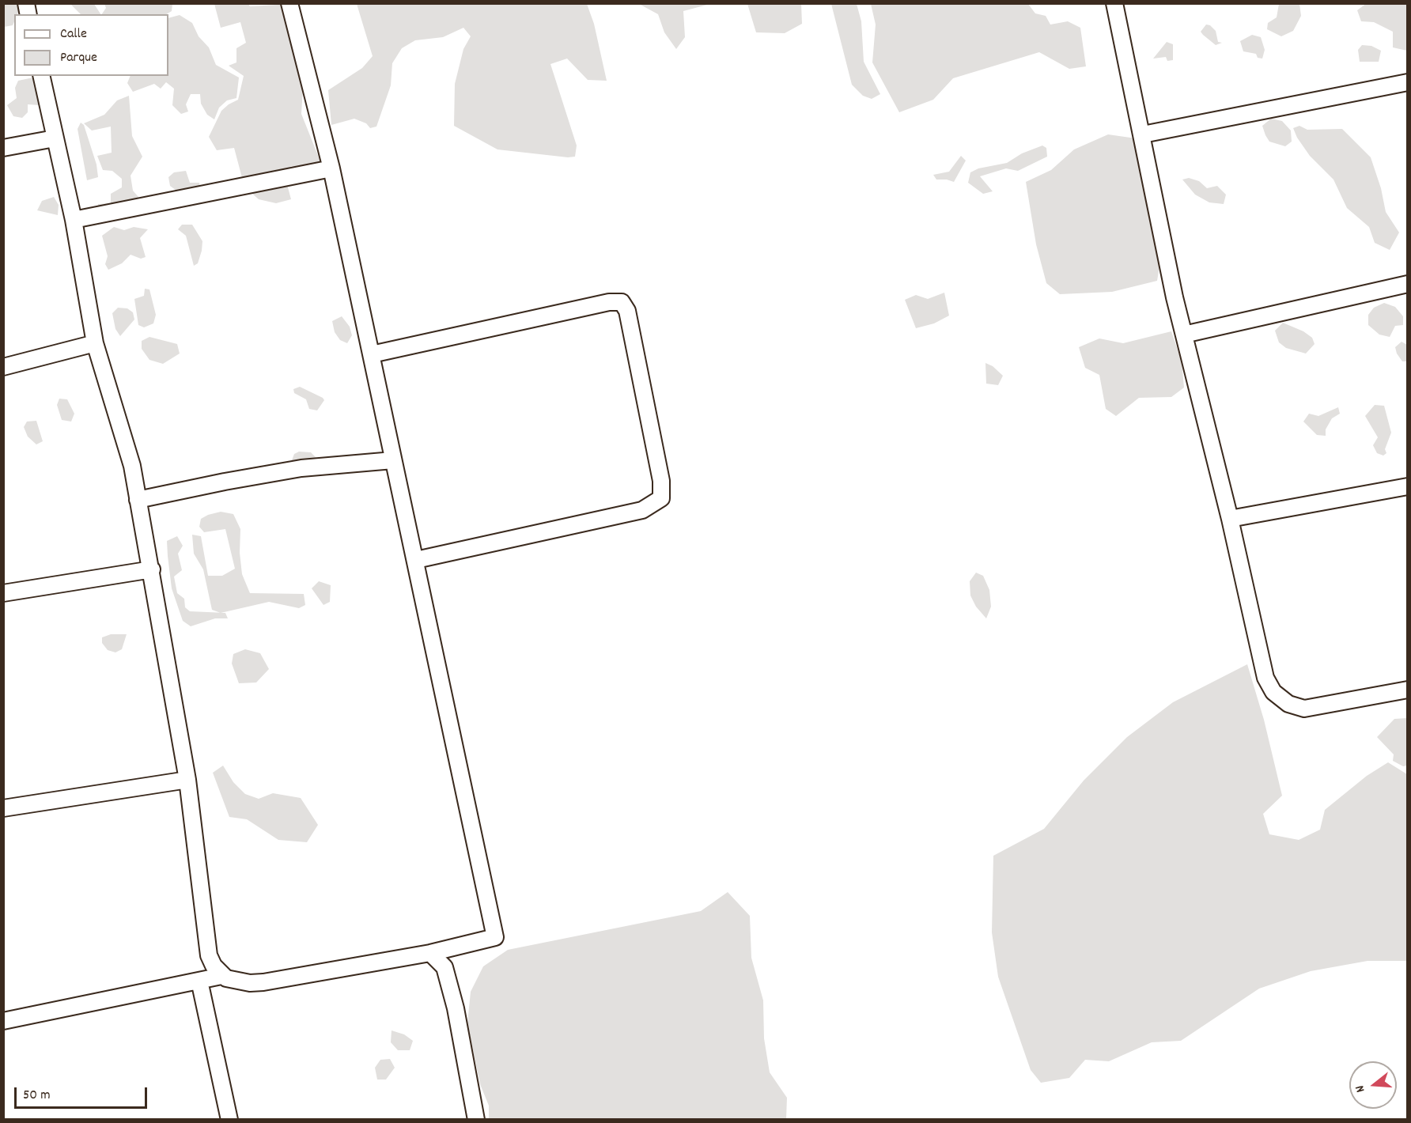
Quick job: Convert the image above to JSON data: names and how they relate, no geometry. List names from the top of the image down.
{
  "legend": ["Calle", "Parque"],
  "scale_bar": "50 m",
  "north": "left"
}
